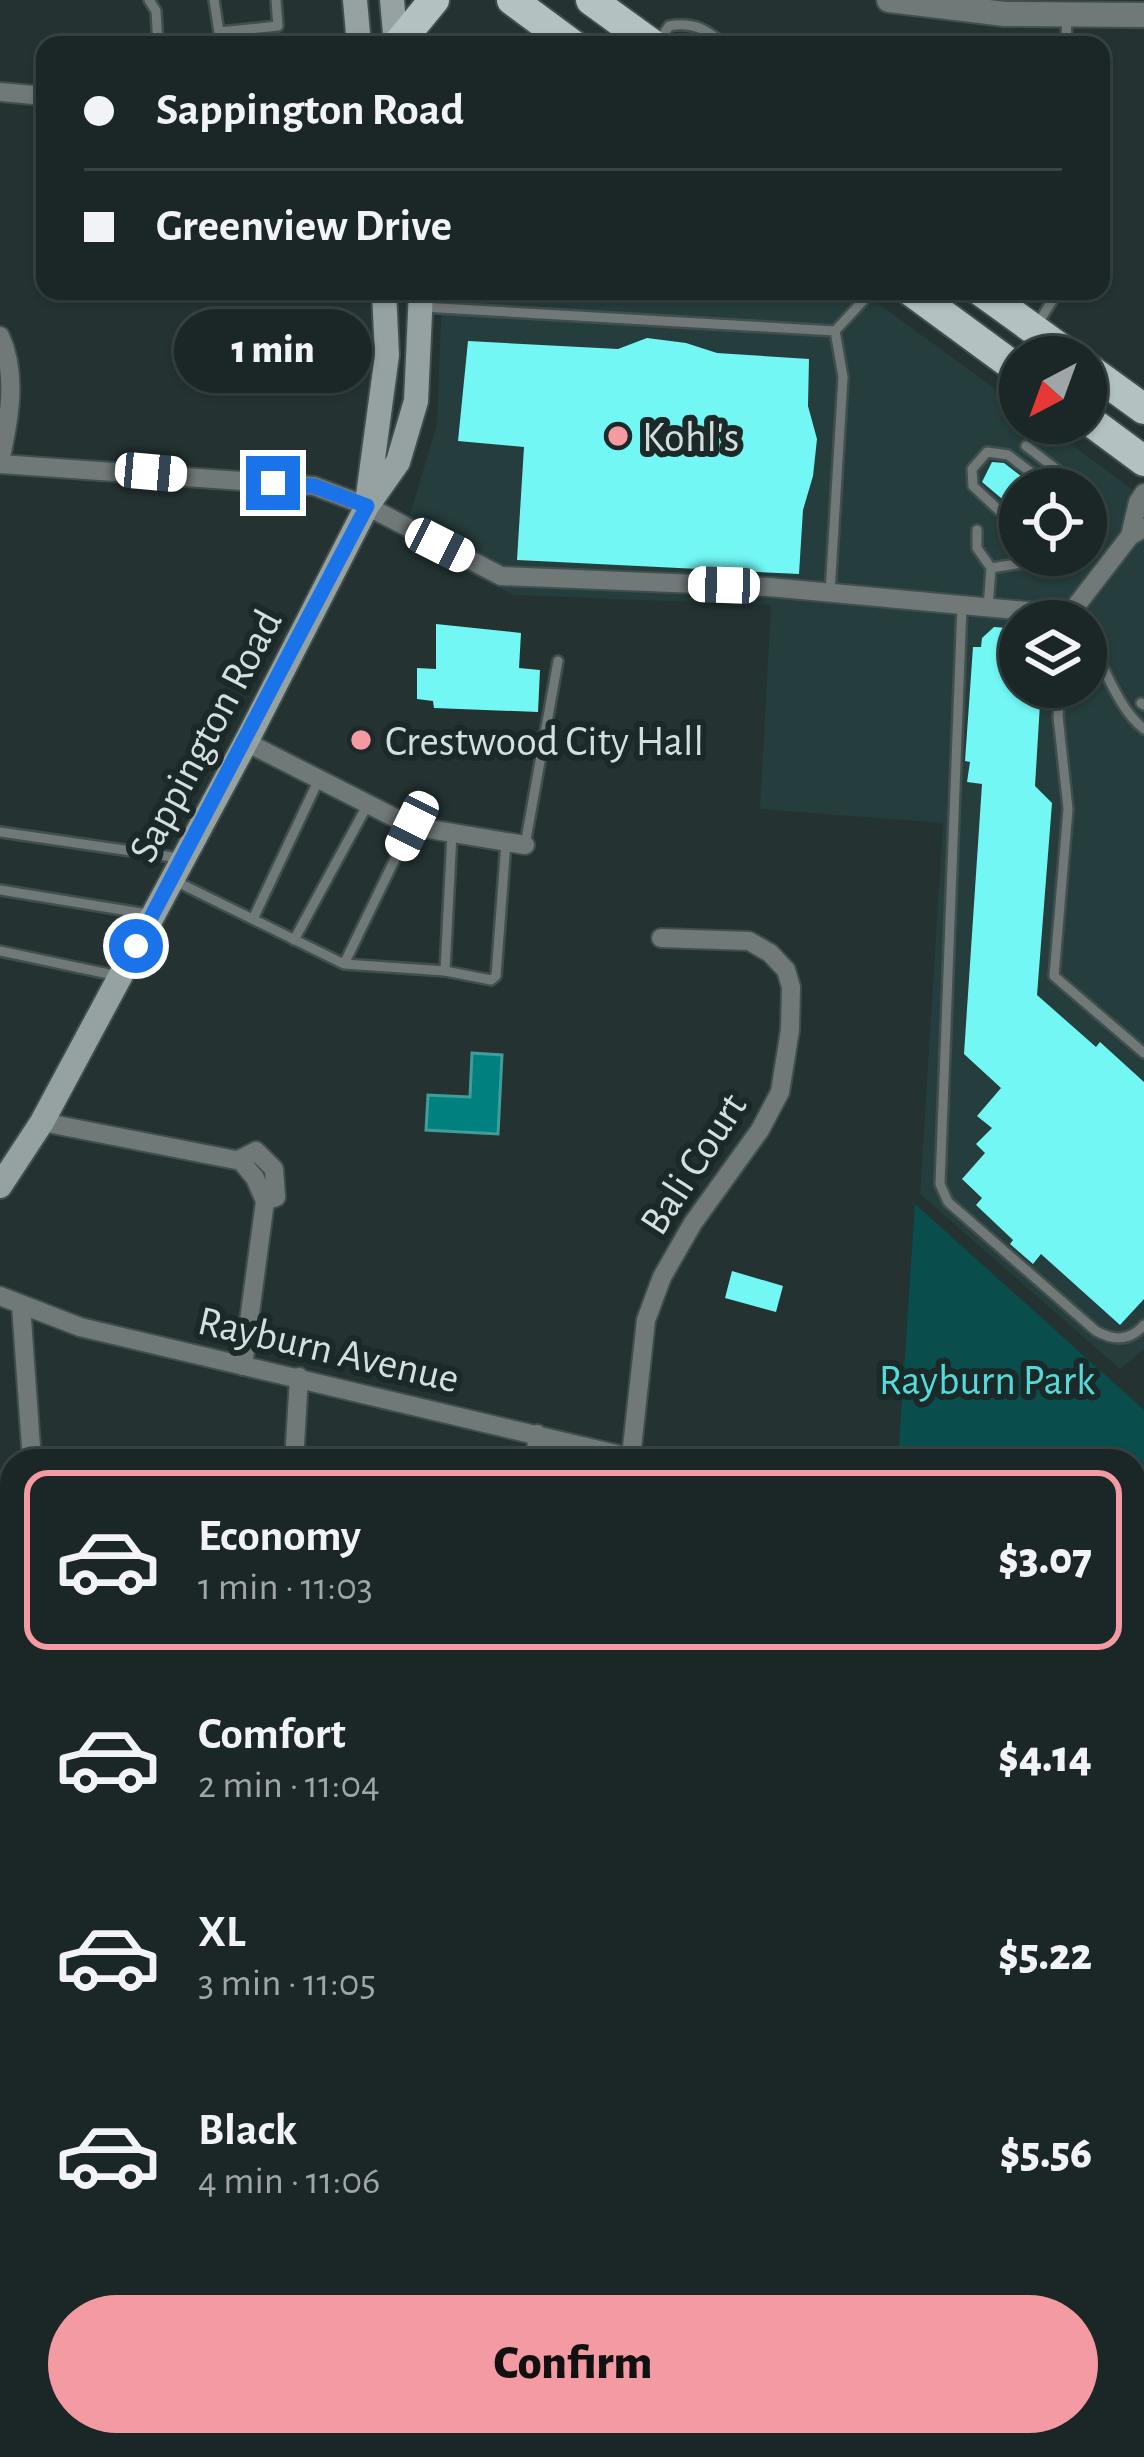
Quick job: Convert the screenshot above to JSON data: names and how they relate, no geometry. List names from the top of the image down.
{
  "streets": {
    "main road": ["Sappington Road"],
    "street": ["Bali Court", "Rayburn Avenue"]
  },
  "parks": ["Rayburn Park"],
  "places": ["Kohl's", "Crestwood City Hall"],
  "north": "bottom left",
  "page": {
    "banner": ["Sappington Road", "Greenview Drive"],
    "bubble": "1 min",
    "list": [
      {
        "name": "Economy",
        "note": "1 min · 11:03",
        "value": "$3.07"
      },
      {
        "name": "Comfort",
        "note": "2 min · 11:04",
        "value": "$4.14"
      },
      {
        "name": "XL",
        "note": "3 min · 11:05",
        "value": "$5.22"
      },
      {
        "name": "Black",
        "note": "4 min · 11:06",
        "value": "$5.56"
      }
    ],
    "buttons": "Confirm"
  }
}
